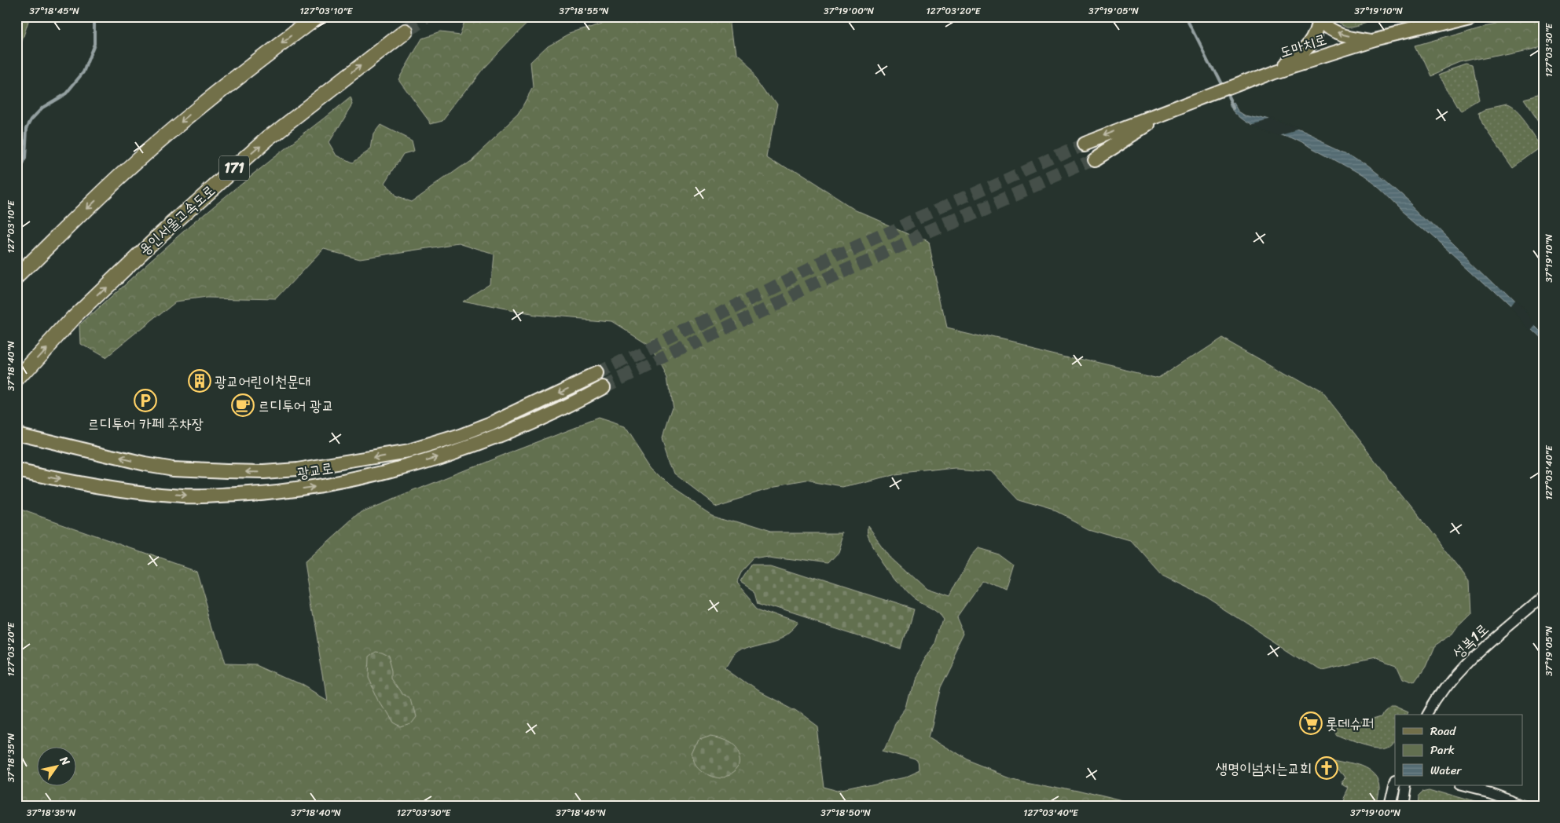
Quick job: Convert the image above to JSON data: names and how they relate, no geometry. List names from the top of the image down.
{
  "streets": {
    "highway": ["171", "용인서울고속도로"],
    "main road": ["도마치로", "광교로"],
    "street": ["성복1로"]
  },
  "places": {
    "building": ["광교어린이천문대"],
    "parking": ["르디투어 카페 주차장"],
    "cafe": ["르디투어 광교"],
    "supermarket": ["롯데슈퍼"],
    "church": ["생명이넘치는교회"]
  },
  "legend": ["Road", "Park", "Water"],
  "north": "top right",
  "coordinates": [
    "37°18'45\"N",
    "127°03'10\"E",
    "37°18'55\"N",
    "37°19'00\"N",
    "127°03'20\"E",
    "37°19'05\"N",
    "37°19'10\"N",
    "127°03'30\"E",
    "37°18'40\"N",
    "127°03'40\"E",
    "37°18'35\"N",
    "37°18'50\"N"
  ]
}
